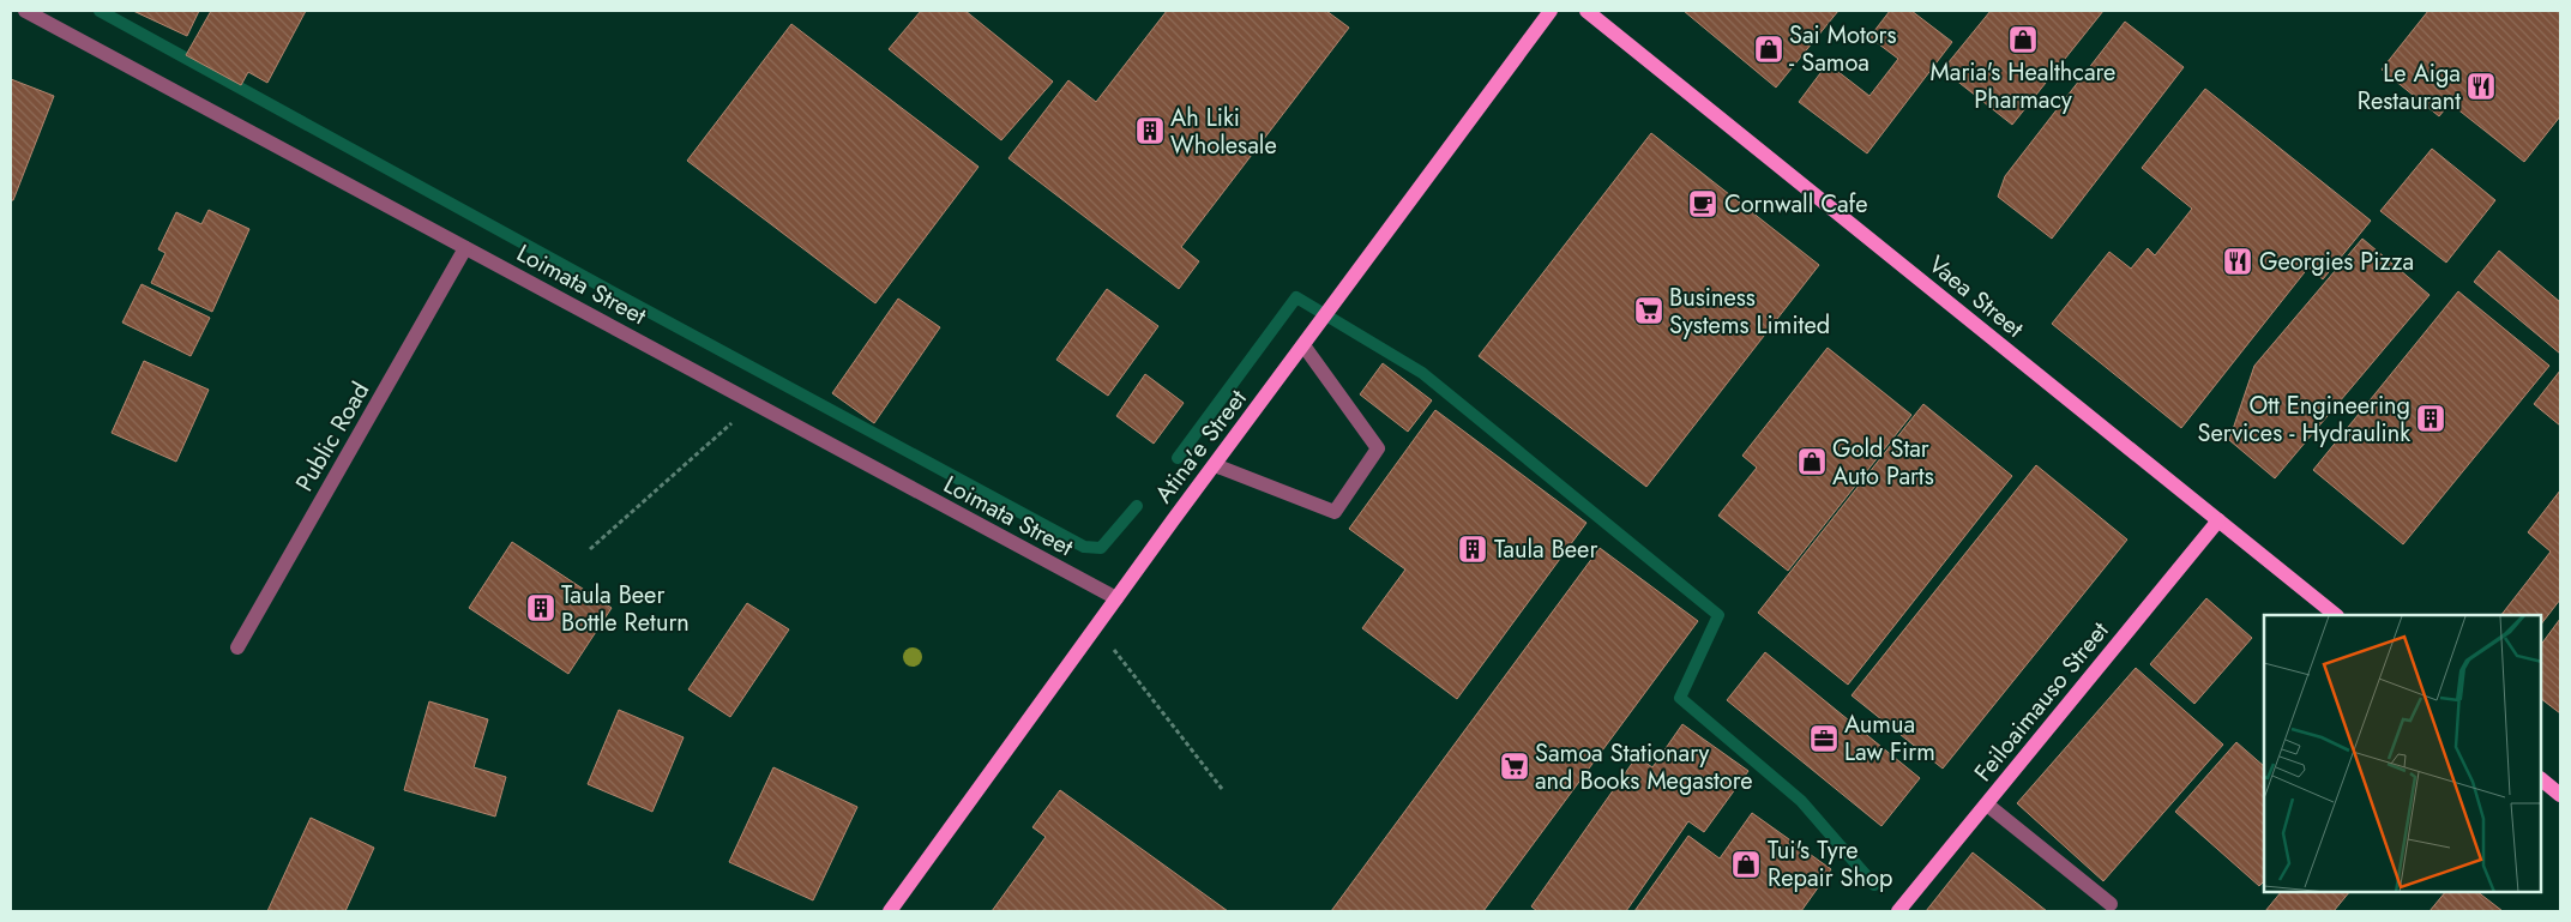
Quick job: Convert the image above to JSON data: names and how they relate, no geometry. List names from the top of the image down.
{
  "streets": {
    "main road": ["Vaea Street", "Atina'e Street", "Feiloaimauso Street"],
    "street": ["Loimata Street", "Public Road"]
  },
  "crossings": [
    ["Loimata Street", "Public Road"],
    ["Loimata Street", "Atina'e Street"],
    ["Vaea Street", "Feiloaimauso Street"]
  ],
  "places": {
    "shop": [
      "Maria's Healthcare Pharmacy",
      "Sai Motors - Samoa",
      "Gold Star Auto Parts",
      "Tui's Tyre Repair Shop"
    ],
    "restaurant": ["Le Aiga Restaurant", "Georgies Pizza"],
    "building": [
      "Ah Liki Wholesale",
      "Ott Engineering Services - Hydraulink",
      "Taula Beer",
      "Taula Beer Bottle Return"
    ],
    "cafe": ["Cornwall Cafe"],
    "supermarket": ["Business Systems Limited", "Samoa Stationary and Books Megastore"],
    "office": ["Aumua Law Firm"]
  }
}
